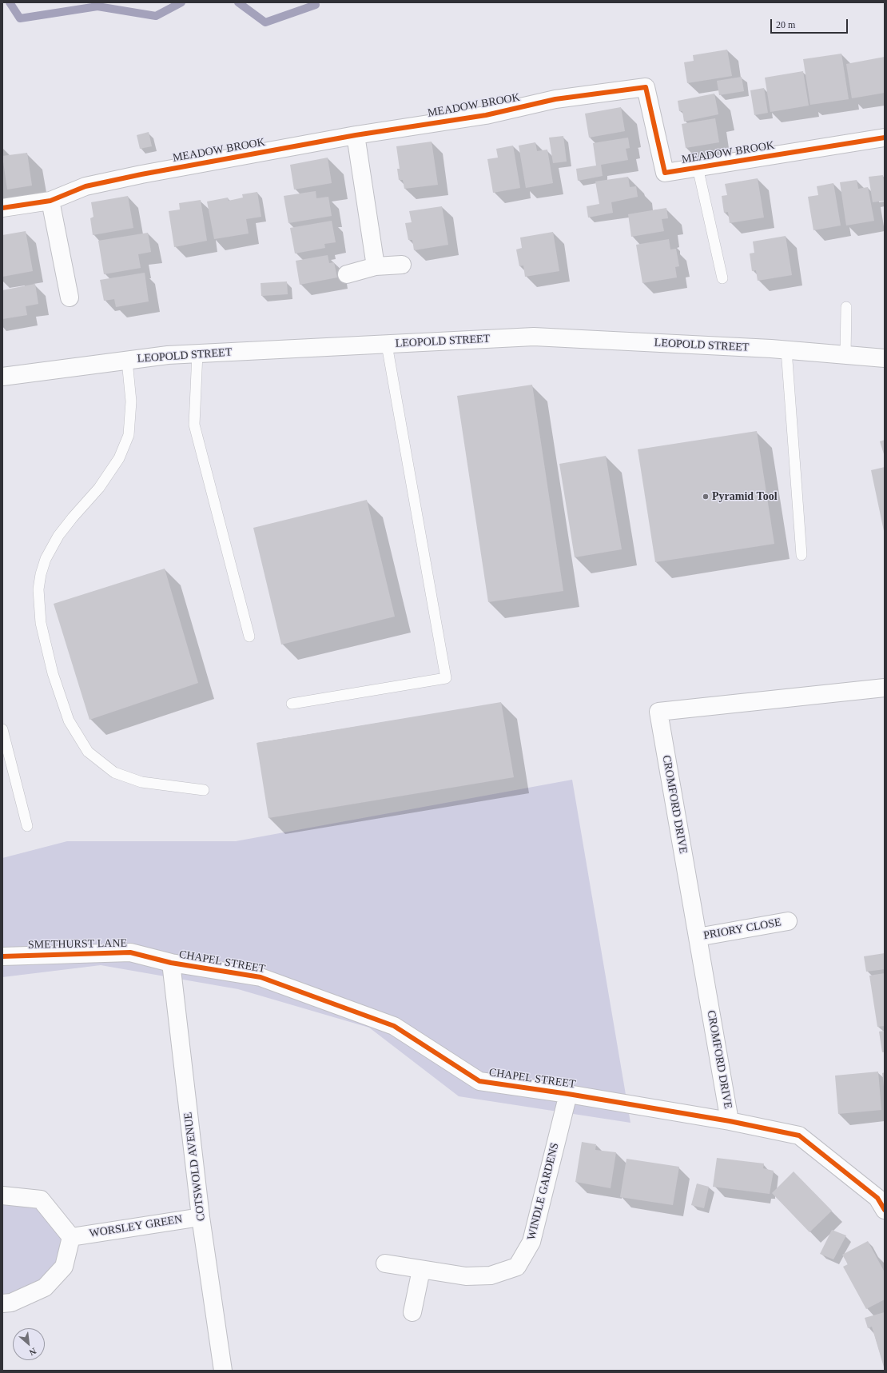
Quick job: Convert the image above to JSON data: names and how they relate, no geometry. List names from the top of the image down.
{
  "streets": {
    "street": [
      "MEADOW BROOK",
      "LEOPOLD STREET",
      "CROMFORD DRIVE",
      "PRIORY CLOSE",
      "SMETHURST LANE",
      "CHAPEL STREET",
      "COTSWOLD AVENUE",
      "WINDLE GARDENS",
      "WORSLEY GREEN"
    ]
  },
  "crossings": [
    ["CROMFORD DRIVE", "PRIORY CLOSE"],
    ["CROMFORD DRIVE", "CHAPEL STREET"],
    ["SMETHURST LANE", "CHAPEL STREET"],
    ["SMETHURST LANE", "COTSWOLD AVENUE"],
    ["CHAPEL STREET", "COTSWOLD AVENUE"],
    ["CHAPEL STREET", "WINDLE GARDENS"],
    ["COTSWOLD AVENUE", "WORSLEY GREEN"]
  ],
  "places": ["Pyramid Tool"],
  "scale_bar": "20 m",
  "north": "bottom right"
}
